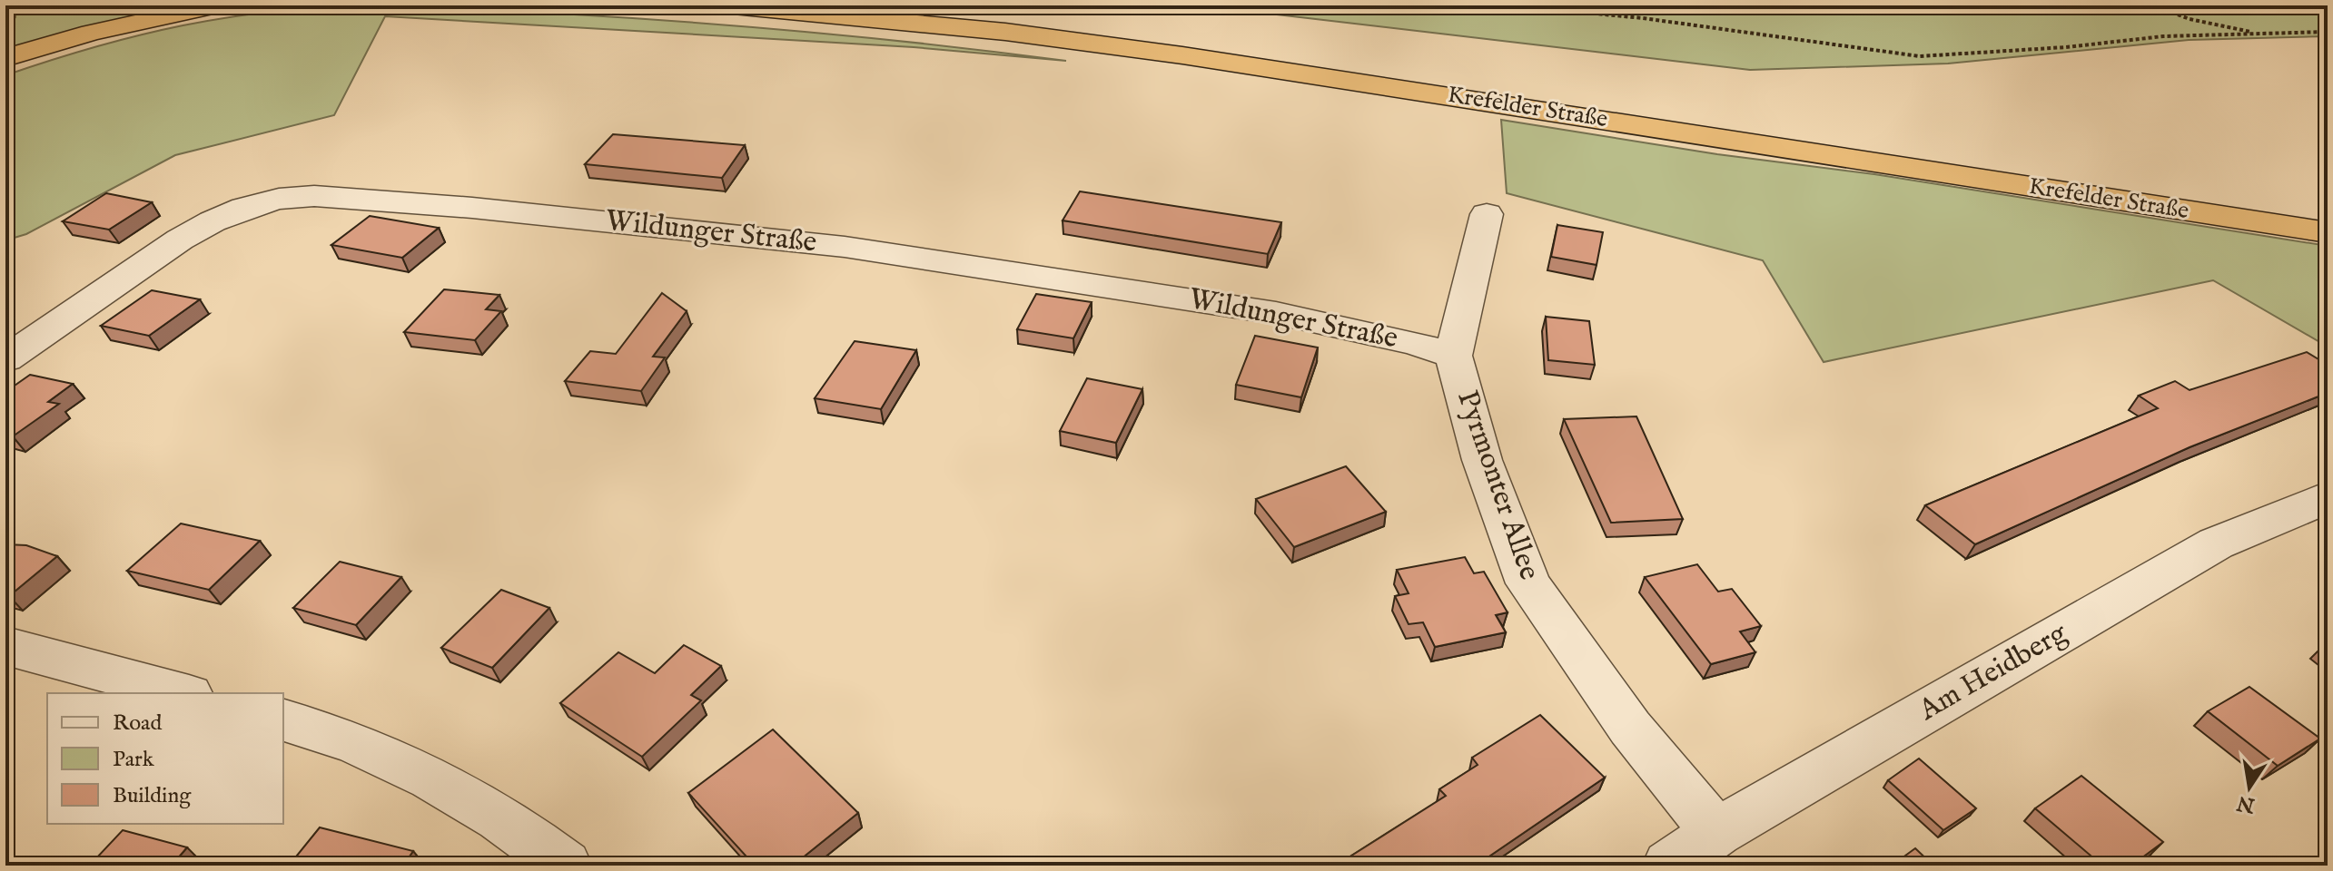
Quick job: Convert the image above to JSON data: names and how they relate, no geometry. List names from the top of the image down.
{
  "streets": {
    "highway": ["Krefelder Straße"],
    "street": ["Wildunger Straße", "Pyrmonter Allee", "Am Heidberg"]
  },
  "crossings": [
    ["Wildunger Straße", "Pyrmonter Allee"],
    ["Pyrmonter Allee", "Am Heidberg"]
  ],
  "legend": ["Road", "Park", "Building"],
  "north": "bottom"
}
